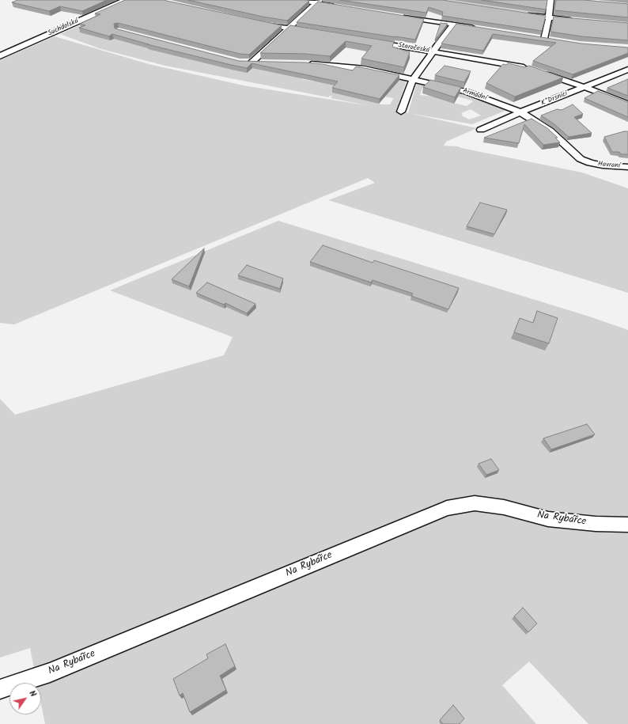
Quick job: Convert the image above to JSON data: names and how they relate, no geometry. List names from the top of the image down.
{
  "streets": {
    "street": [
      "Suchdolská",
      "Staročeská",
      "Armádní",
      "K Drsnici",
      "Havraní",
      "Na Rybářce"
    ]
  },
  "crossings": [
    ["Armádní", "K Drsnici"],
    ["Armádní", "Havraní"]
  ],
  "north": "top right"
}
